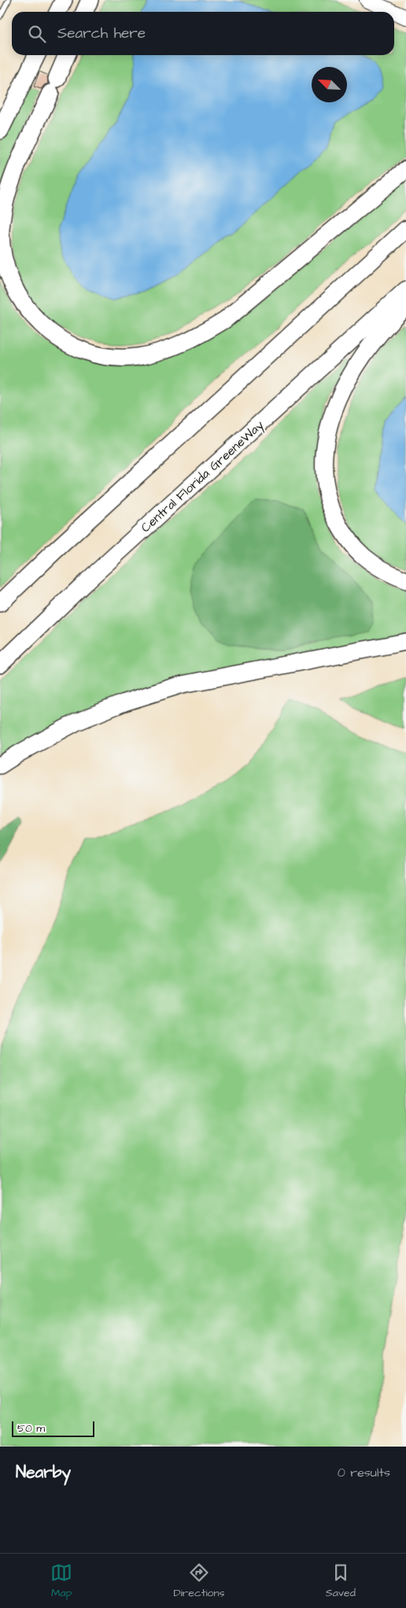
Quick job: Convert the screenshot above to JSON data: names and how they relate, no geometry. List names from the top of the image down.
{
  "streets": {
    "highway": ["Central Florida GreeneWay"]
  },
  "scale_bar": "50 m",
  "north": "top left",
  "page": {
    "search": "Search here",
    "scale": "50 m",
    "heading": ["Nearby", "0 results"],
    "nav": ["Map", "Directions", "Saved"]
  }
}
